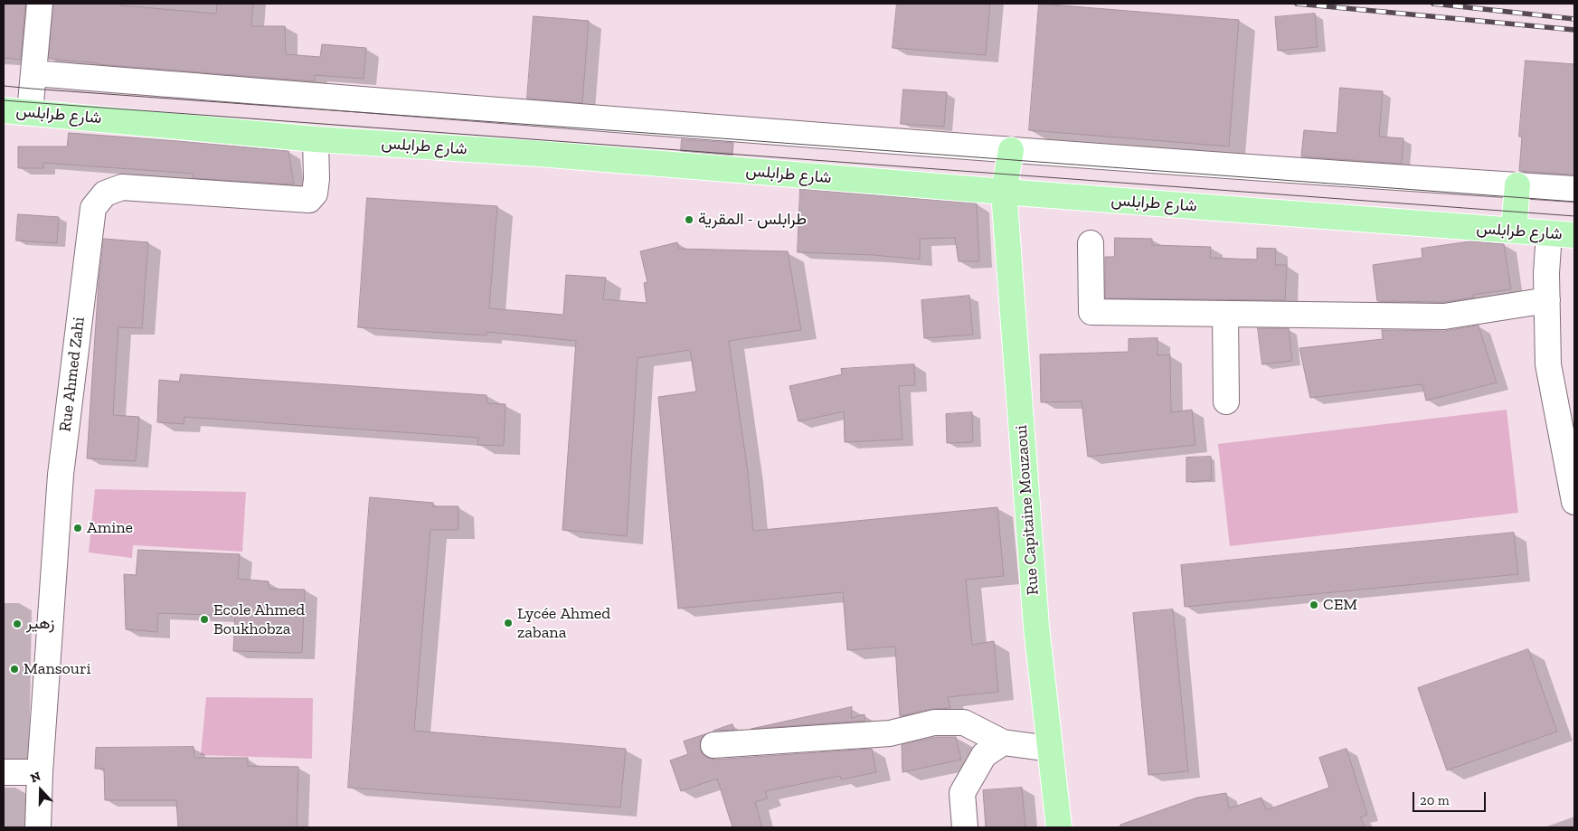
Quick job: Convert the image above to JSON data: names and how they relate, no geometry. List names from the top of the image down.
{
  "streets": {
    "main road": ["شارع طرابلس", "Rue Capitaine Mouzaoui"],
    "street": ["Rue Ahmed Zahi"]
  },
  "crossings": [
    ["شارع طرابلس", "Rue Ahmed Zahi"],
    ["شارع طرابلس", "Rue Capitaine Mouzaoui"]
  ],
  "places": [
    "طرابلس - المقرية",
    "Amine",
    "CEM",
    "Ecole Ahmed Boukhobza",
    "Lycée Ahmed zabana",
    "زهير",
    "Mansouri"
  ],
  "scale_bar": "20 m",
  "north": "top"
}
